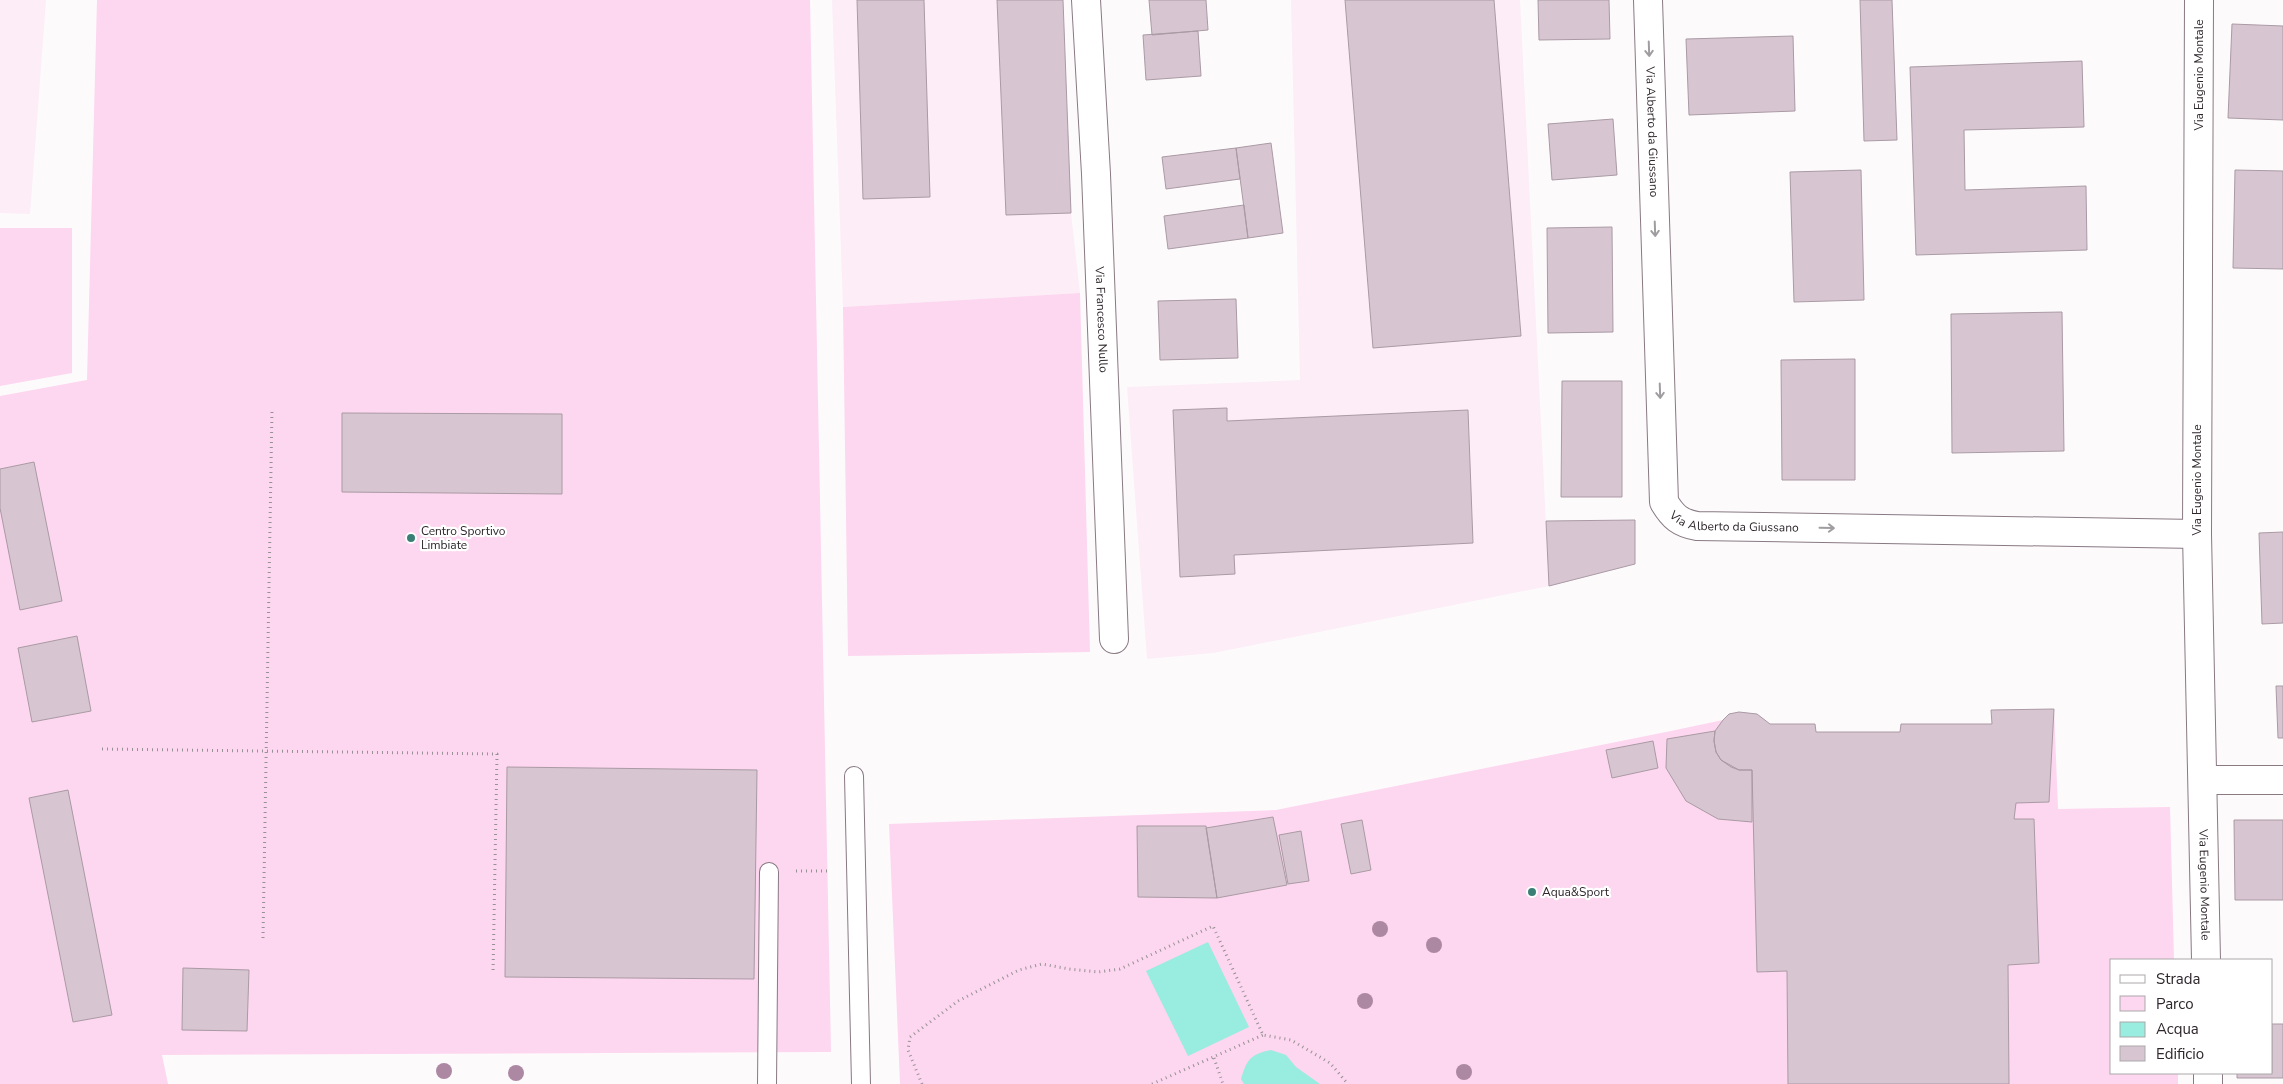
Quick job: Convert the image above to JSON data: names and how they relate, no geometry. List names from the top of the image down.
{
  "streets": {
    "street": ["Via Eugenio Montale", "Via Alberto da Giussano", "Via Francesco Nullo"]
  },
  "crossings": [
    ["Via Eugenio Montale", "Via Alberto da Giussano"]
  ],
  "places": ["Centro Sportivo Limbiate", "Aqua&Sport"],
  "legend": [
    "Strada",
    "Parco",
    "Acqua",
    "Edificio"
  ]
}
